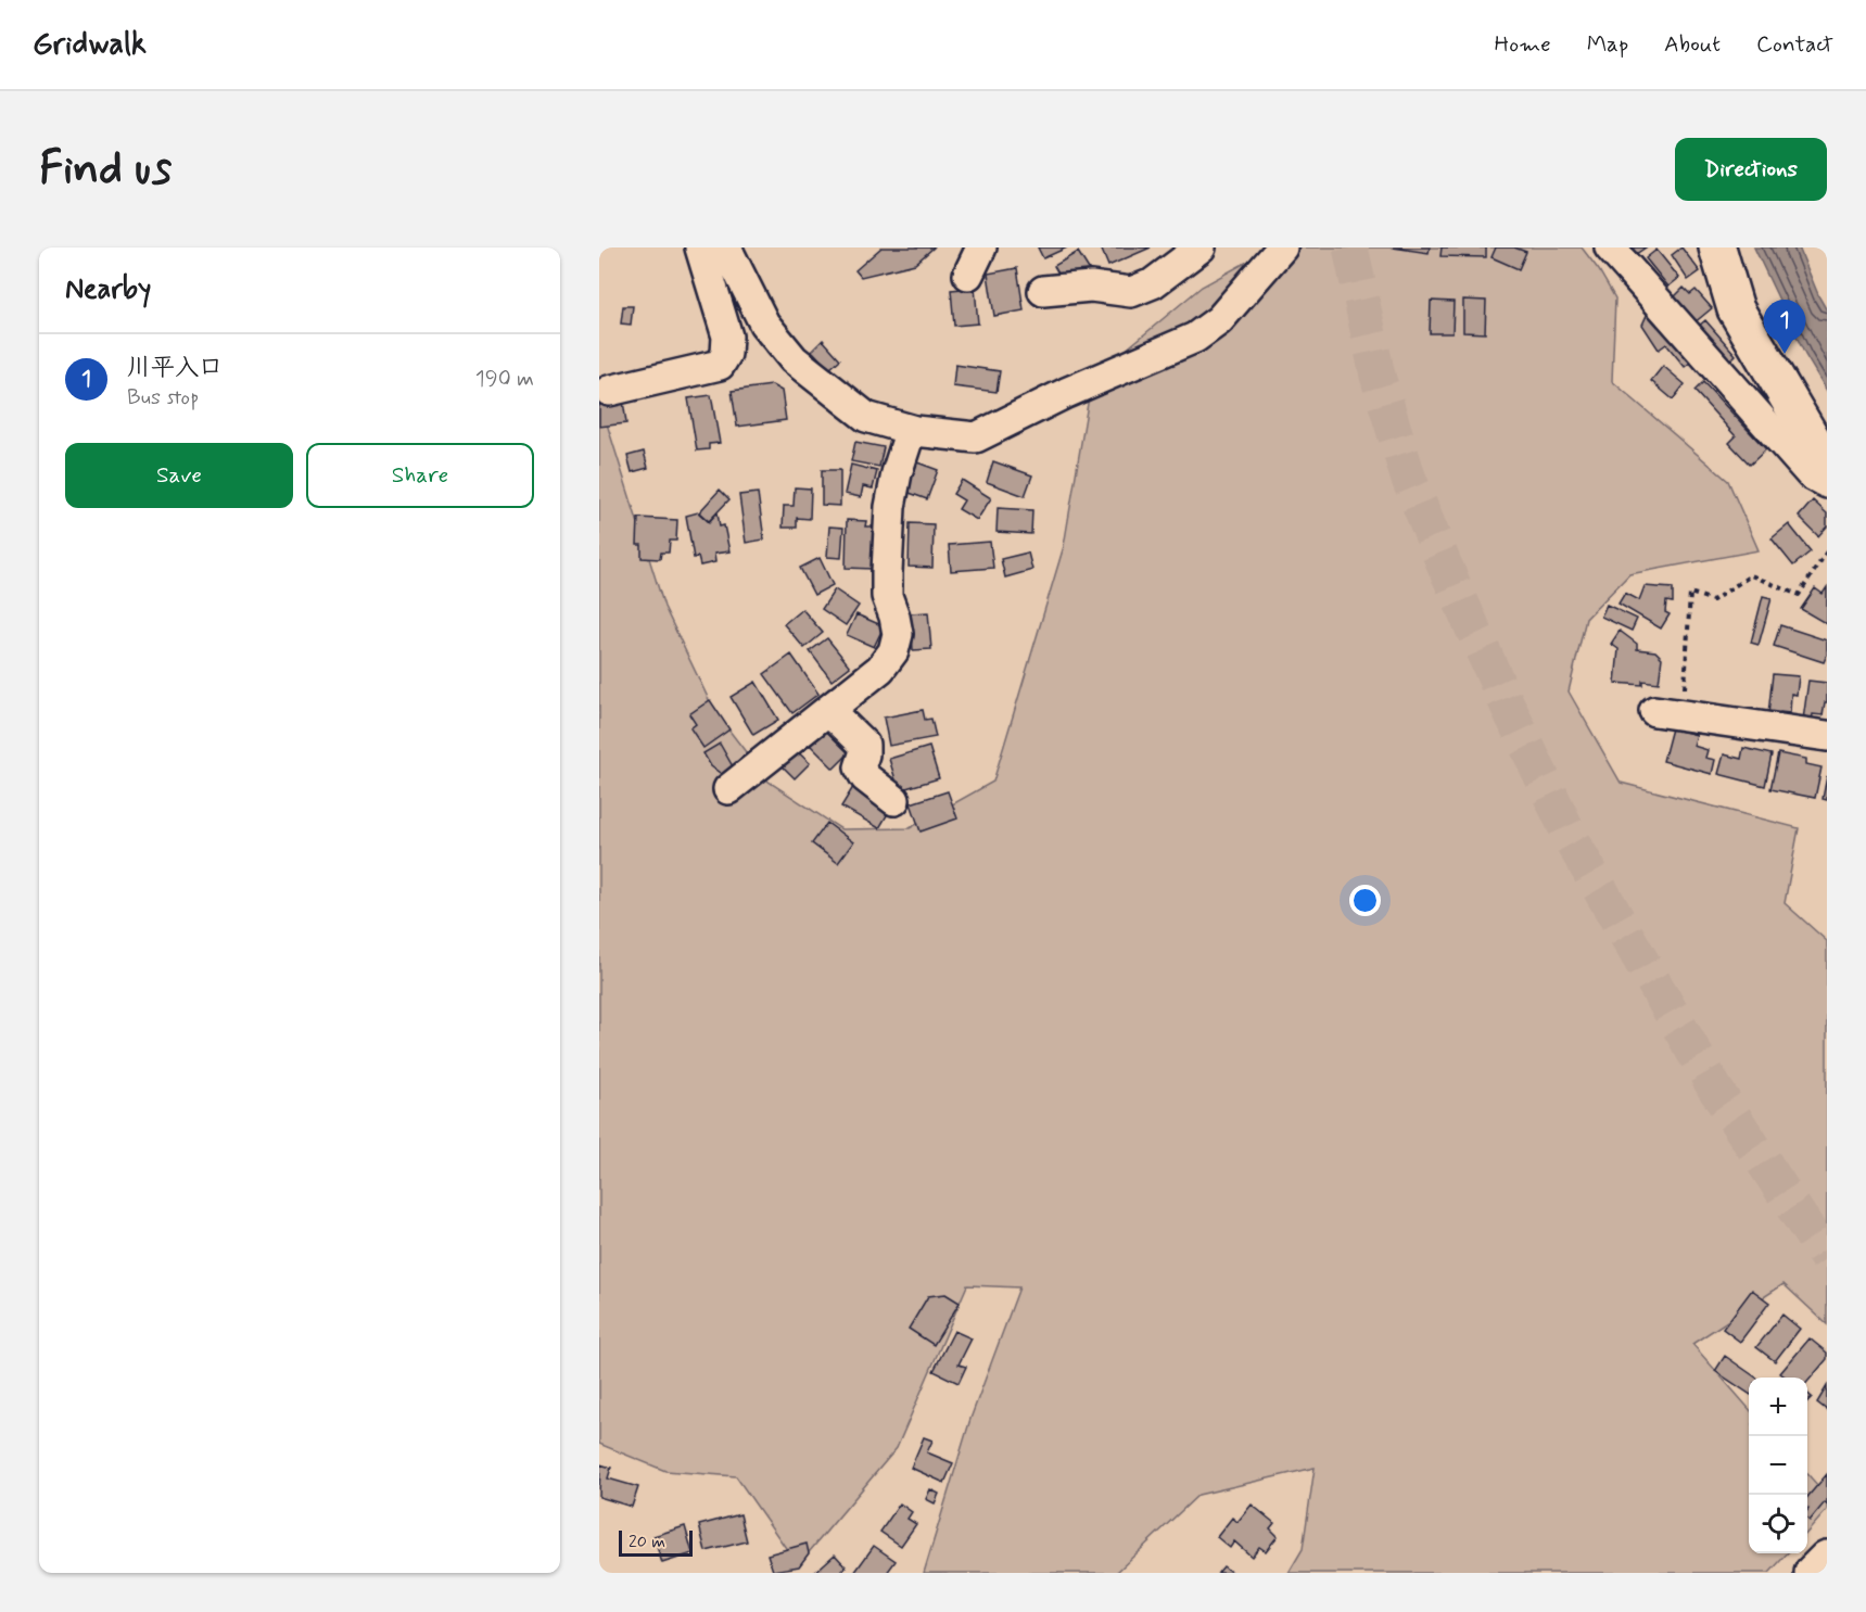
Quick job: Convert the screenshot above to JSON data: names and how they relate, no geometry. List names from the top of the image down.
{
  "scale_bar": "20 m",
  "page": {
    "header": "Gridwalk",
    "nav": [
      "Home",
      "Map",
      "About",
      "Contact"
    ],
    "buttons": [
      "Directions",
      ["Save", "Share"]
    ],
    "title": "Find us",
    "heading": "Nearby",
    "pins": "1",
    "list": [
      {
        "mark": "1",
        "name": "川平入口",
        "note": "Bus stop",
        "value": "190 m"
      }
    ],
    "map_buttons": ["+", "−"],
    "scale": "20 m"
  }
}
